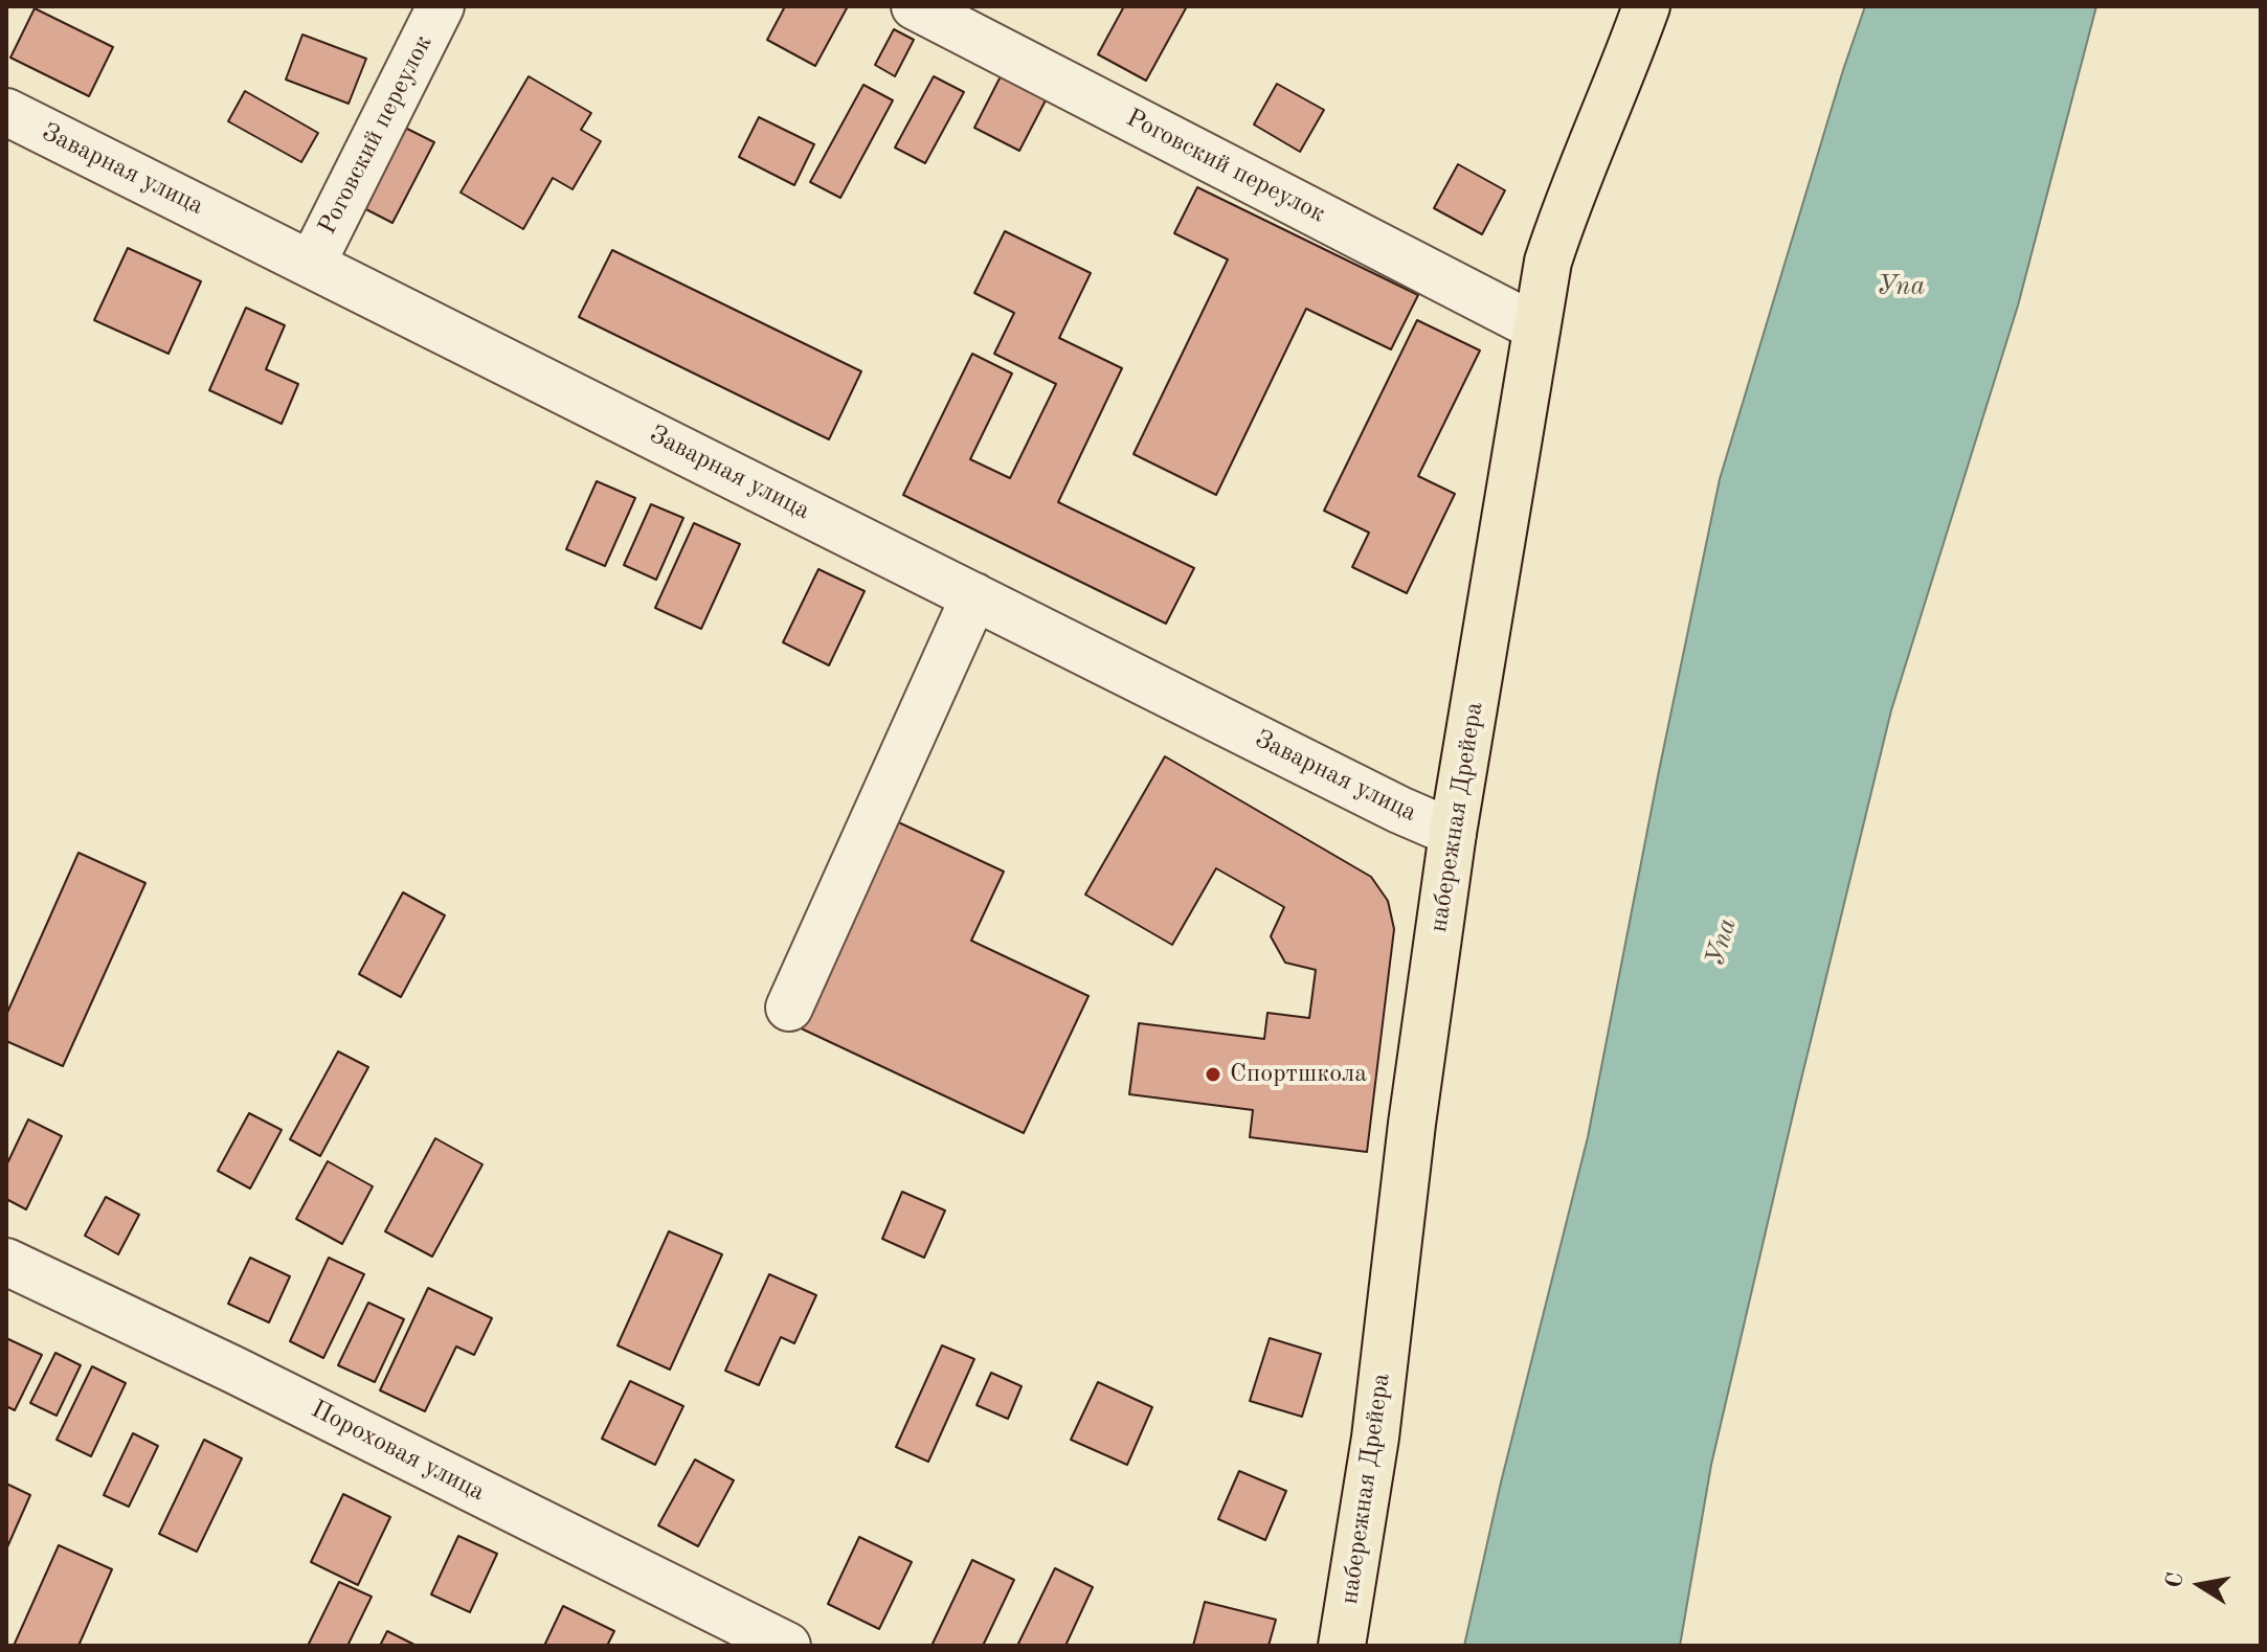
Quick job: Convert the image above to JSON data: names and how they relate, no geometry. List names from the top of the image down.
{
  "streets": {
    "main road": ["набережная Дрейера"],
    "street": ["Роговский переулок", "Заварная улица", "Пороховая улица"]
  },
  "crossings": [
    ["Роговский переулок", "Заварная улица"],
    ["Роговский переулок", "набережная Дрейера"],
    ["Заварная улица", "набережная Дрейера"]
  ],
  "water": ["Упа"],
  "places": ["Спортшкола"],
  "north": "left"
}
